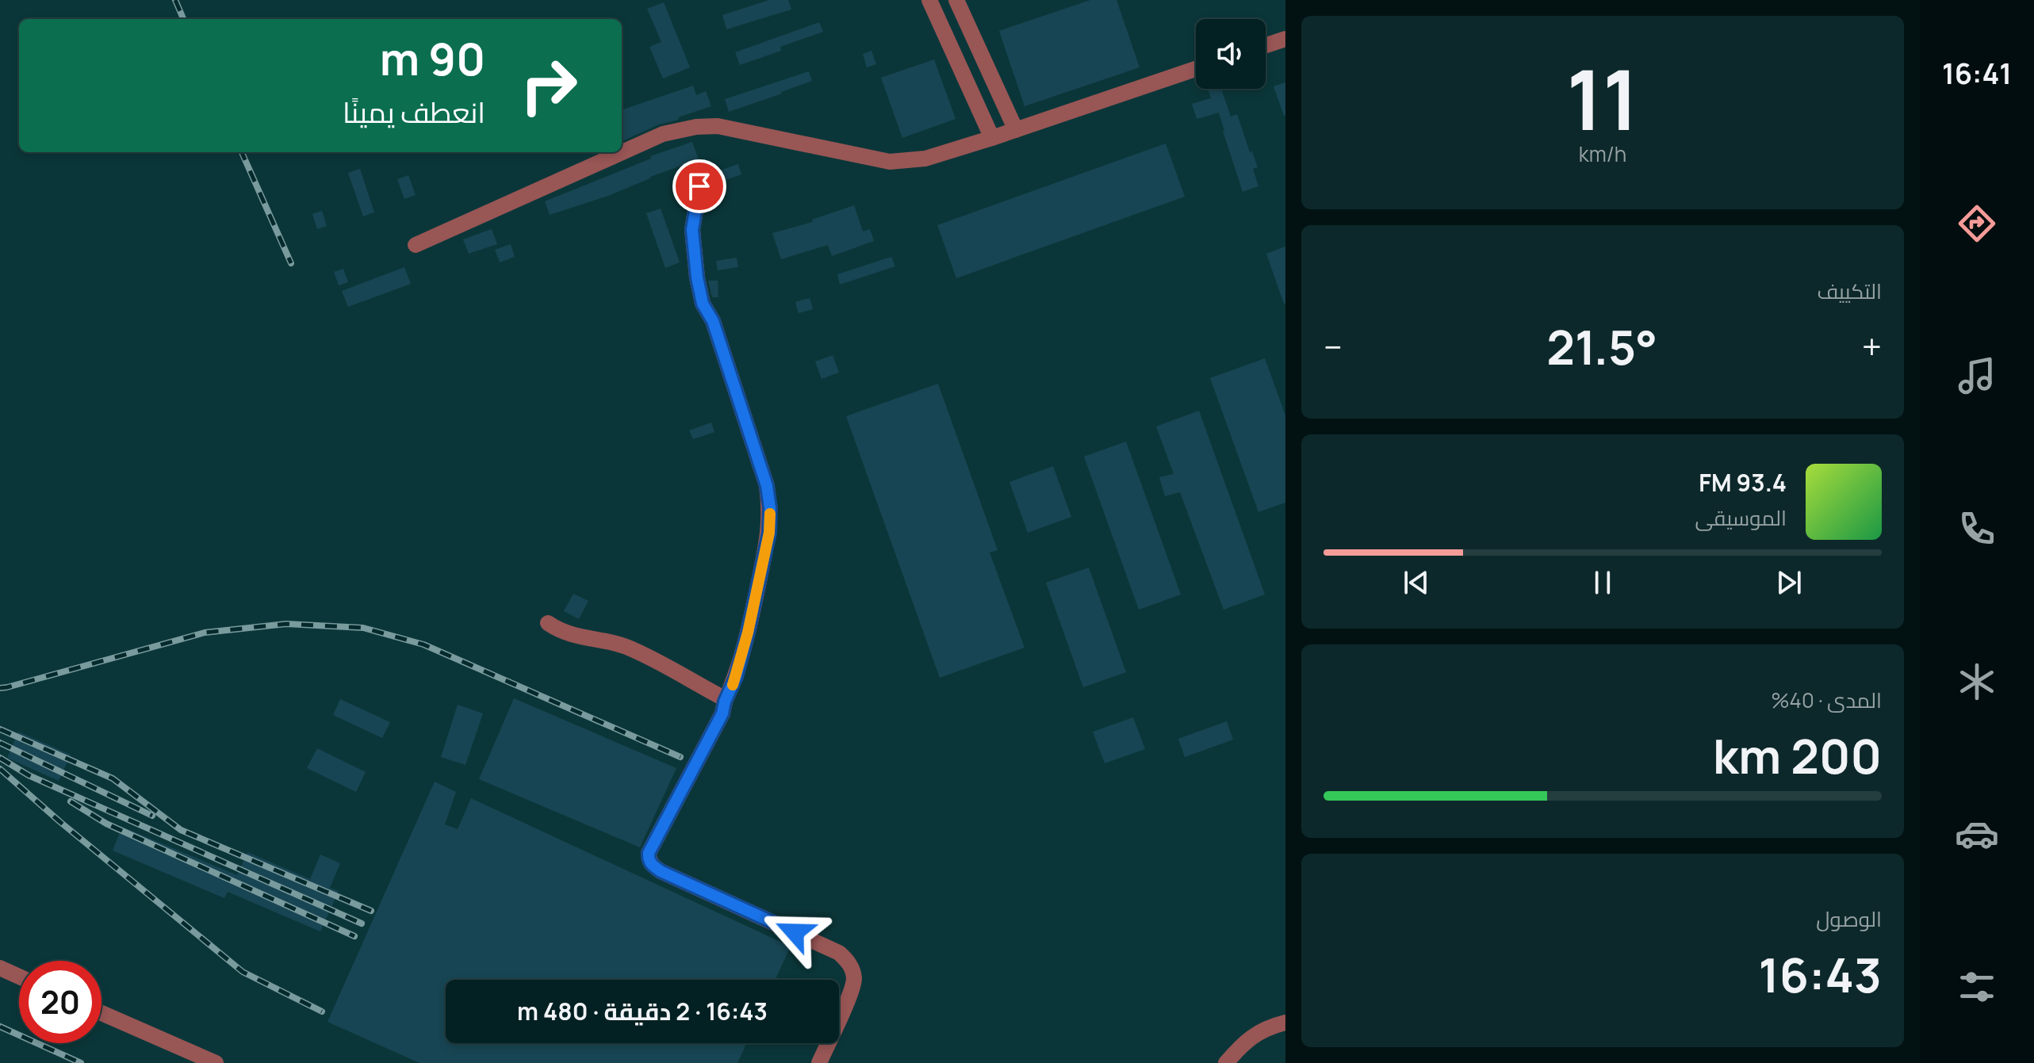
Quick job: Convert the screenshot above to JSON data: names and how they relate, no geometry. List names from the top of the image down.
{
  "page": {
    "tabs": "16:41",
    "tile": [
      ["11", "km/h"],
      "التكييف",
      ["المدى · 40%", "200 km"],
      ["الوصول", "16:43"]
    ],
    "turn": ["90 m", "انعطف يمينًا"],
    "heat": ["−", "21.5°", "+"],
    "song": ["93.4 FM", "الموسيقى"],
    "limit": "20",
    "trip": "16:43 · 2 دقيقة · 480 m"
  }
}
